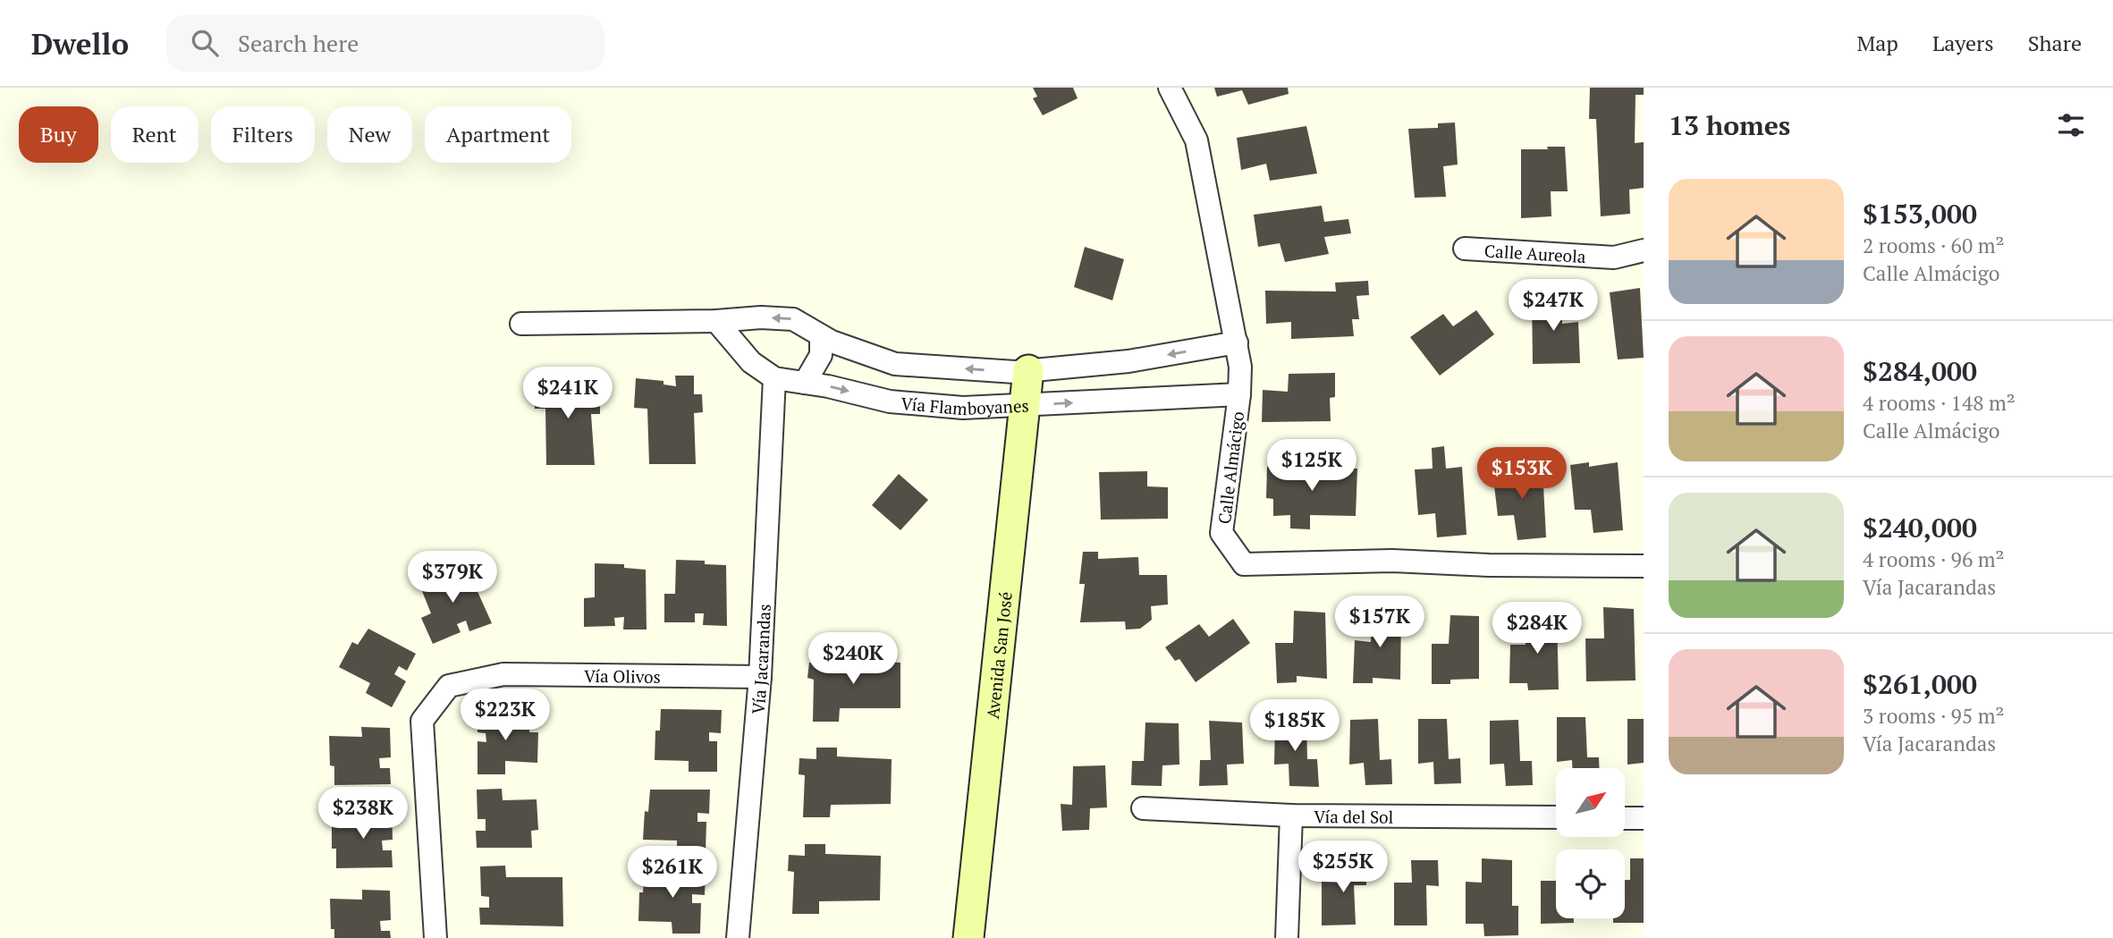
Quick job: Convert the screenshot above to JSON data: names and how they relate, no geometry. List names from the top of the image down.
{
  "streets": {
    "street": [
      "Calle Aureola",
      "Vía Flamboyanes",
      "Calle Almácigo",
      "Avenida San José",
      "Vía Jacarandas",
      "Vía Olivos",
      "Vía del Sol"
    ]
  },
  "crossings": [
    ["Vía Flamboyanes", "Calle Almácigo"],
    ["Vía Flamboyanes", "Avenida San José"],
    ["Vía Flamboyanes", "Vía Jacarandas"],
    ["Vía Jacarandas", "Vía Olivos"]
  ],
  "north": "top right",
  "page": {
    "header": "Dwello",
    "search": "Search here",
    "nav": ["Map", "Layers", "Share"],
    "heading": "13 homes",
    "chip": [
      "Buy",
      "Rent",
      "Filters",
      "New",
      "Apartment"
    ],
    "list": [
      {
        "name": "$153,000",
        "note": "2 rooms · 60 m² · Calle Almácigo"
      },
      {
        "name": "$284,000",
        "note": "4 rooms · 148 m² · Calle Almácigo"
      },
      {
        "name": "$240,000",
        "note": "4 rooms · 96 m² · Vía Jacarandas"
      },
      {
        "name": "$261,000",
        "note": "3 rooms · 95 m² · Vía Jacarandas"
      }
    ],
    "price": [
      "$247K",
      "$241K",
      "$125K",
      "$153K",
      "$379K",
      "$157K",
      "$284K",
      "$240K",
      "$223K",
      "$185K",
      "$238K",
      "$255K",
      "$261K"
    ]
  }
}
